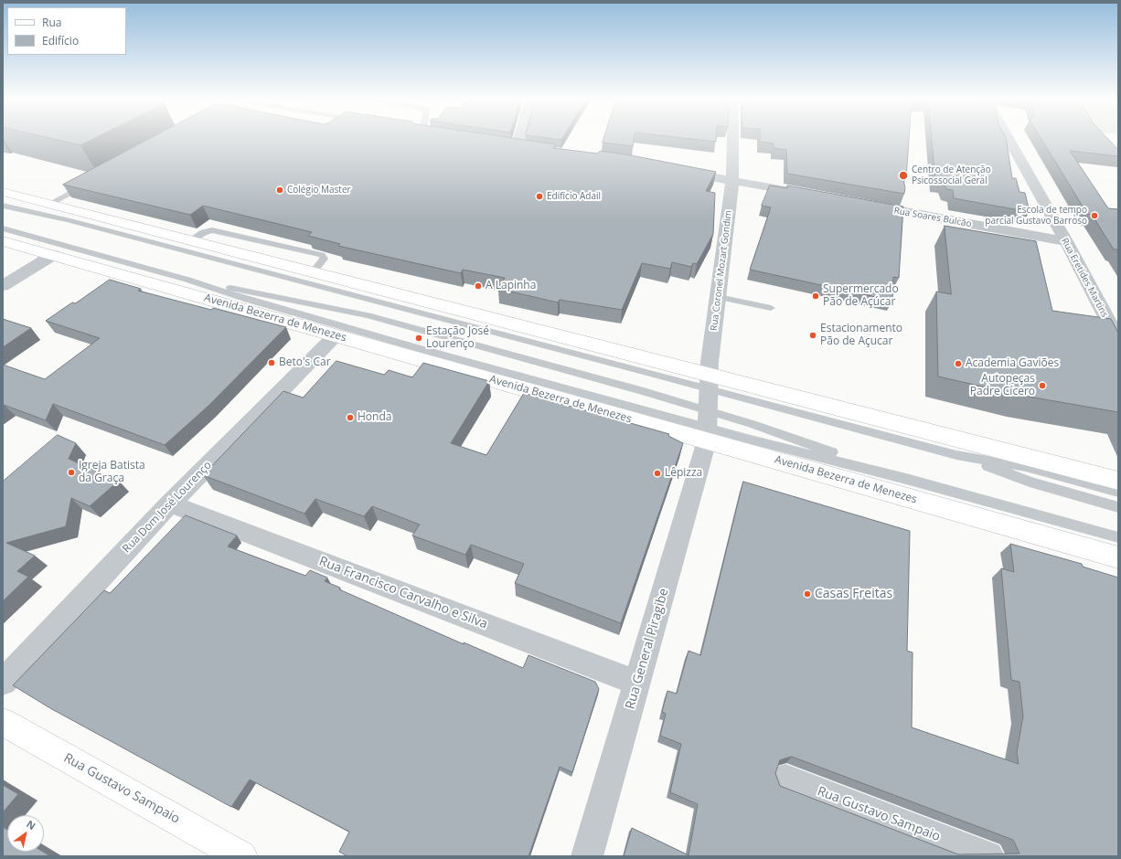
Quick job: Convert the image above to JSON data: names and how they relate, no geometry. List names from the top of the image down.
{
  "streets": {
    "main road": ["Avenida Bezerra de Menezes", "Rua Gustavo Sampaio"],
    "street": [
      "Rua Soares Bulcão",
      "Rua Coronel Mozart Gondim",
      "Rua Eretides Martins",
      "Rua Dom José Lourenço",
      "Rua Francisco Carvalho e Silva",
      "Rua General Piragibe"
    ]
  },
  "crossings": [
    ["Rua Soares Bulcão", "Rua Eretides Martins"],
    ["Rua Coronel Mozart Gondim", "Avenida Bezerra de Menezes"],
    ["Rua Coronel Mozart Gondim", "Rua General Piragibe"],
    ["Avenida Bezerra de Menezes", "Rua Dom José Lourenço"],
    ["Avenida Bezerra de Menezes", "Rua General Piragibe"],
    ["Rua Dom José Lourenço", "Rua Francisco Carvalho e Silva"],
    ["Rua Francisco Carvalho e Silva", "Rua General Piragibe"]
  ],
  "places": [
    "Centro de Atenção Psicossocial Geral",
    "Colégio Master",
    "Edifício Adail",
    "Escola de tempo parcial Gustavo Barroso",
    "A Lapinha",
    "Supermercado Pão de Açúcar",
    "Estacionamento Pão de Açucar",
    "Estação José Lourenço",
    "Beto's Car",
    "Academia Gaviões",
    "Autopeças Padre Cícero",
    "Honda",
    "Igreja Batista da Graça",
    "Lêpizza",
    "Casas Freitas"
  ],
  "legend": ["Rua", "Edifício"],
  "north": "top right"
}
